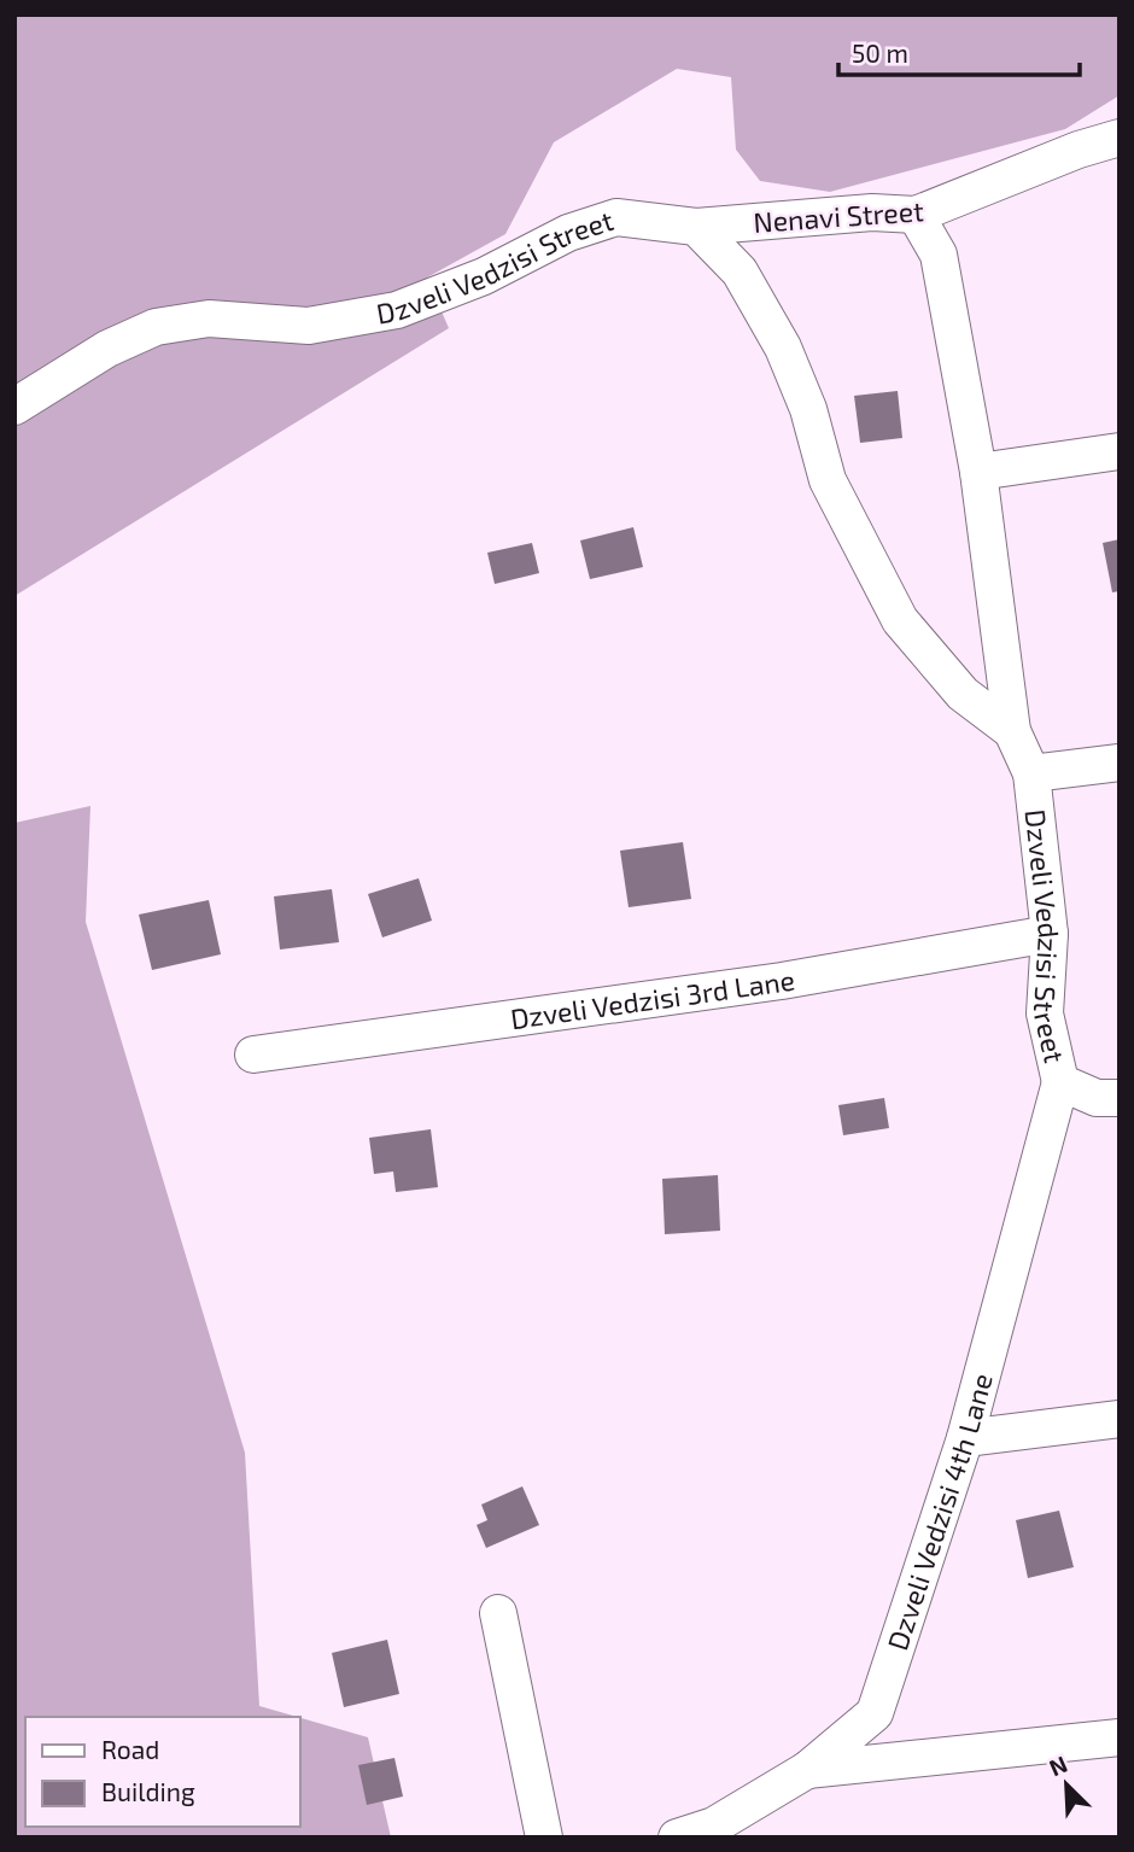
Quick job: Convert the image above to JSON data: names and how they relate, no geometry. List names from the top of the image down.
{
  "streets": {
    "street": [
      "Nenavi Street",
      "Dzveli Vedzisi Street",
      "Dzveli Vedzisi 3rd Lane",
      "Dzveli Vedzisi 4th Lane"
    ]
  },
  "crossings": [
    ["Nenavi Street", "Dzveli Vedzisi Street"],
    ["Dzveli Vedzisi Street", "Dzveli Vedzisi 3rd Lane"],
    ["Dzveli Vedzisi Street", "Dzveli Vedzisi 4th Lane"]
  ],
  "legend": ["Road", "Building"],
  "scale_bar": "50 m",
  "north": "top left"
}
